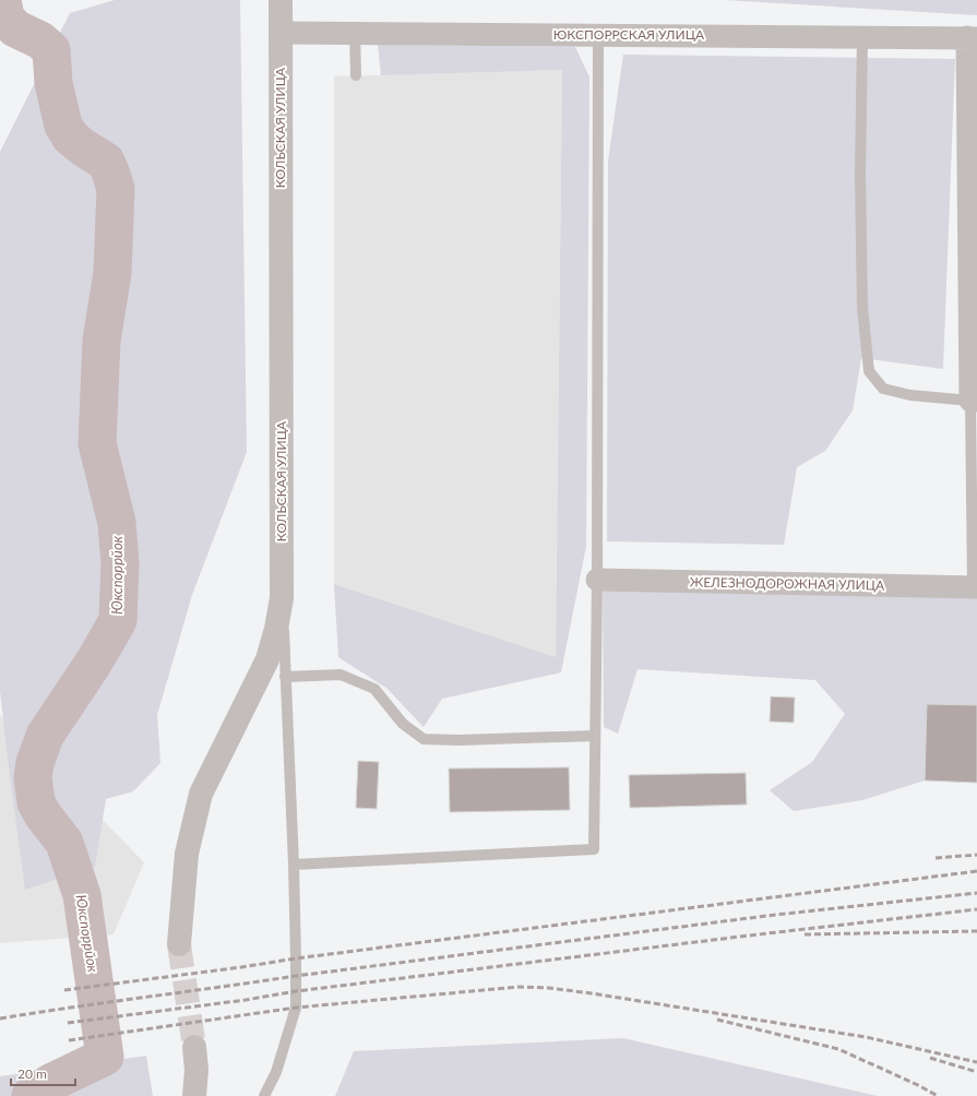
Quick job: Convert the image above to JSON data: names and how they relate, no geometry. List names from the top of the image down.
{
  "streets": {
    "street": ["ЮКСПОРРСКАЯ УЛИЦА", "КОЛЬСКАЯ УЛИЦА", "ЖЕЛЕЗНОДОРОЖНАЯ УЛИЦА"]
  },
  "crossings": [
    ["ЮКСПОРРСКАЯ УЛИЦА", "КОЛЬСКАЯ УЛИЦА"]
  ],
  "water": ["Юкспоррйок"],
  "scale_bar": "20 m"
}
